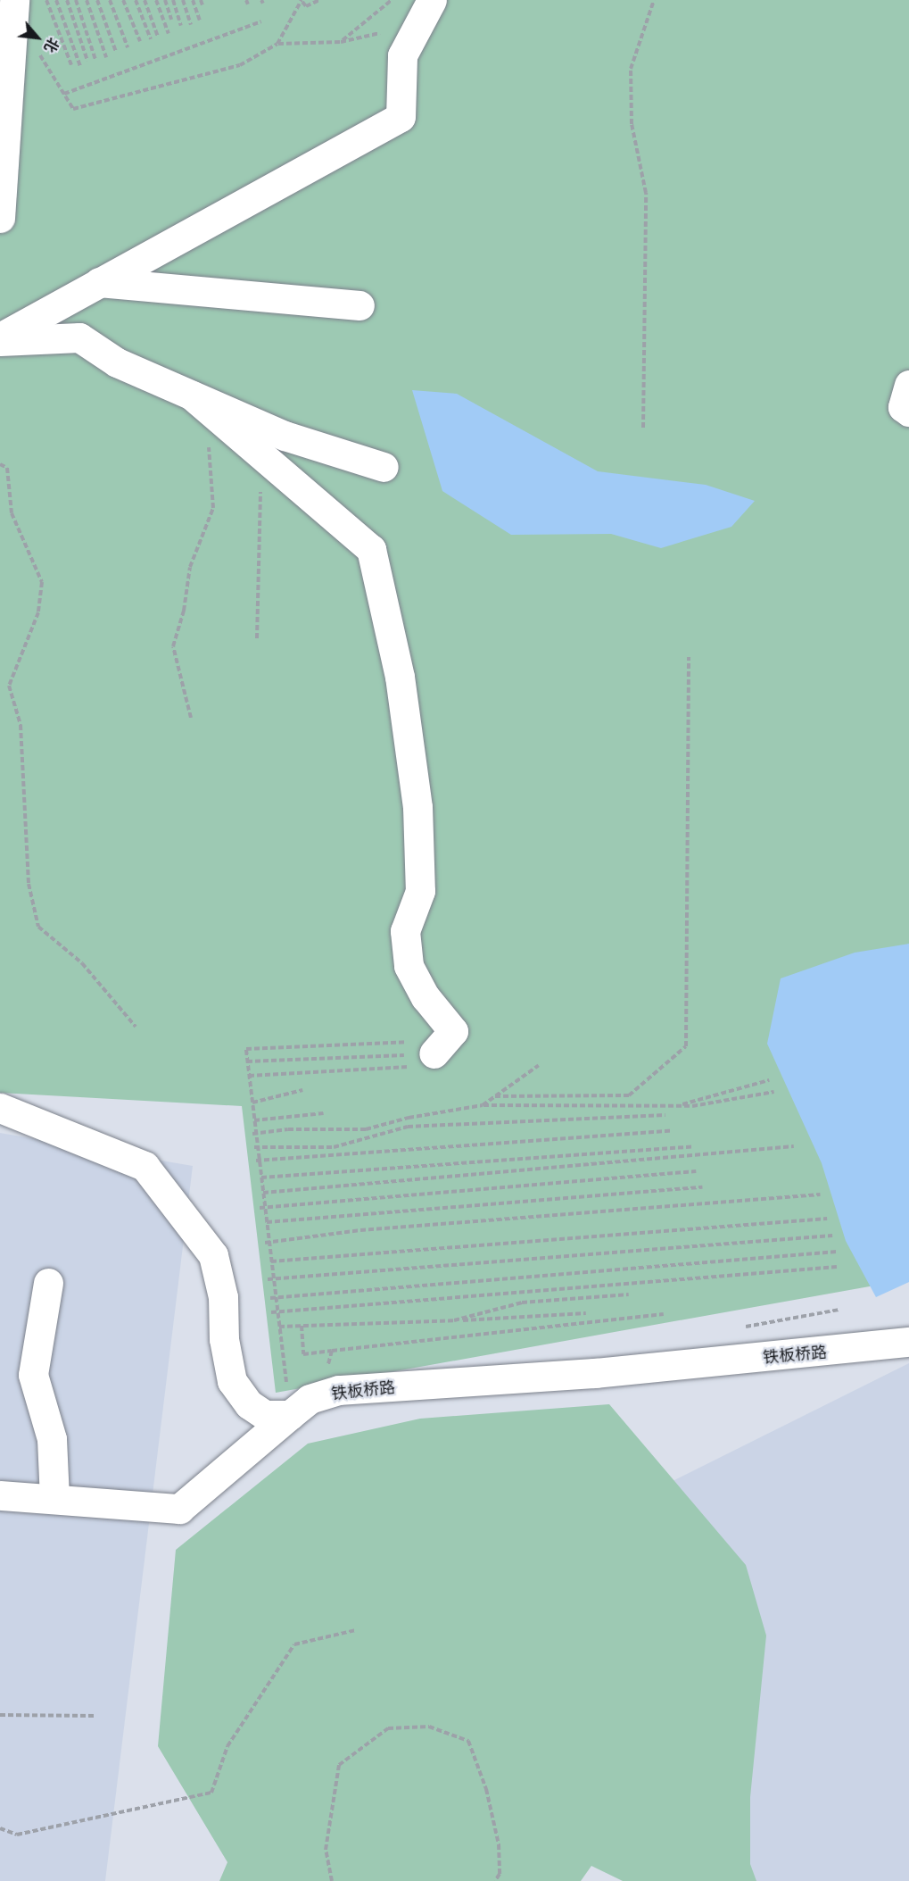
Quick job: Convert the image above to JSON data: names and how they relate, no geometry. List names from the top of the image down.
{
  "streets": {
    "street": ["铁板桥路"]
  },
  "north": "bottom right"
}
